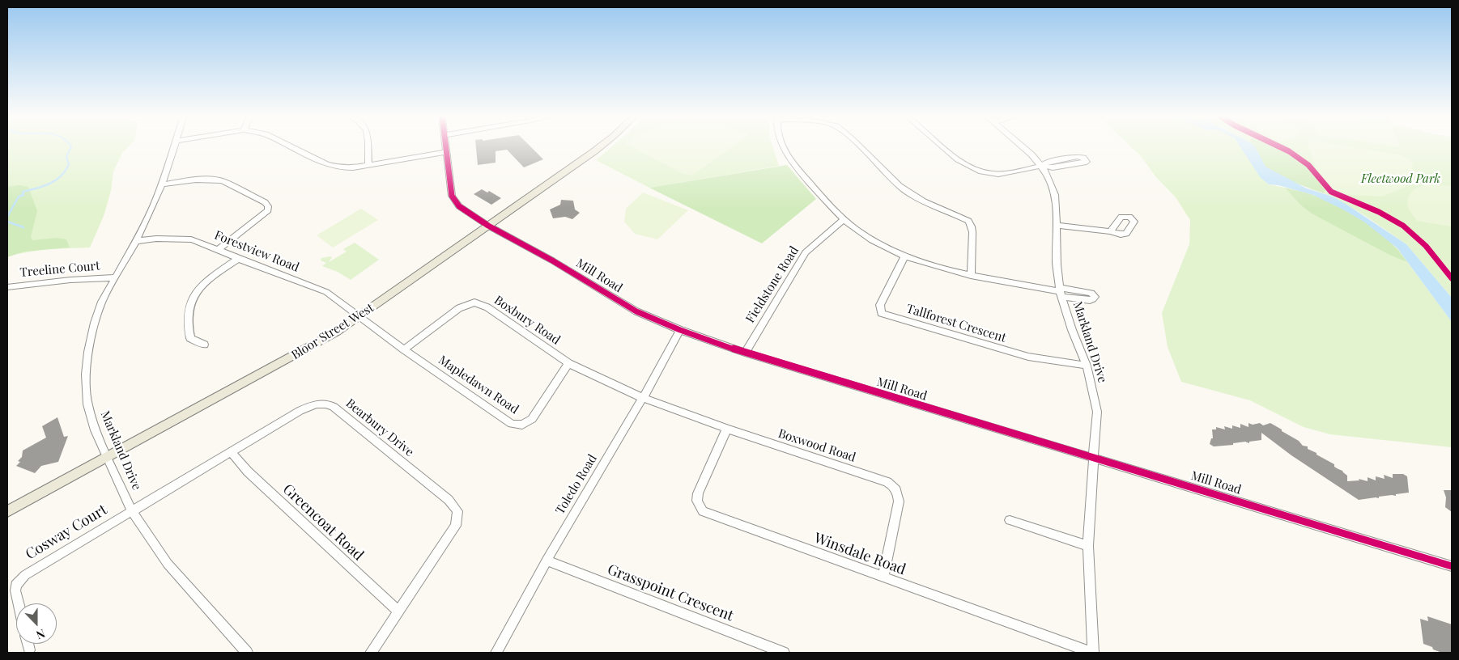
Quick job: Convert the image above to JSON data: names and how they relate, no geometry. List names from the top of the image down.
{
  "streets": {
    "main road": ["Bloor Street West"],
    "street": [
      "Forestview Road",
      "Treeline Court",
      "Mill Road",
      "Fieldstone Road",
      "Boxbury Road",
      "Tallforest Crescent",
      "Markland Drive",
      "Mapledawn Road",
      "Bearbury Drive",
      "Boxwood Road",
      "Toledo Road",
      "Greencoat Road",
      "Cosway Court",
      "Winsdale Road",
      "Grasspoint Crescent"
    ]
  },
  "crossings": [
    ["Forestview Road", "Bloor Street West"],
    ["Forestview Road", "Markland Drive"],
    ["Forestview Road", "Mapledawn Road"],
    ["Treeline Court", "Markland Drive"],
    ["Mill Road", "Fieldstone Road"],
    ["Mill Road", "Bloor Street West"],
    ["Mill Road", "Markland Drive"],
    ["Mill Road", "Toledo Road"],
    ["Boxbury Road", "Mapledawn Road"],
    ["Boxbury Road", "Boxwood Road"],
    ["Boxbury Road", "Toledo Road"],
    ["Tallforest Crescent", "Markland Drive"],
    ["Bloor Street West", "Markland Drive"],
    ["Bloor Street West", "Mapledawn Road"],
    ["Markland Drive", "Bearbury Drive"],
    ["Markland Drive", "Cosway Court"],
    ["Markland Drive", "Winsdale Road"],
    ["Bearbury Drive", "Greencoat Road"],
    ["Bearbury Drive", "Cosway Court"],
    ["Boxwood Road", "Toledo Road"],
    ["Boxwood Road", "Winsdale Road"],
    ["Toledo Road", "Grasspoint Crescent"]
  ],
  "parks": ["Fleetwood Park"],
  "north": "bottom"
}
